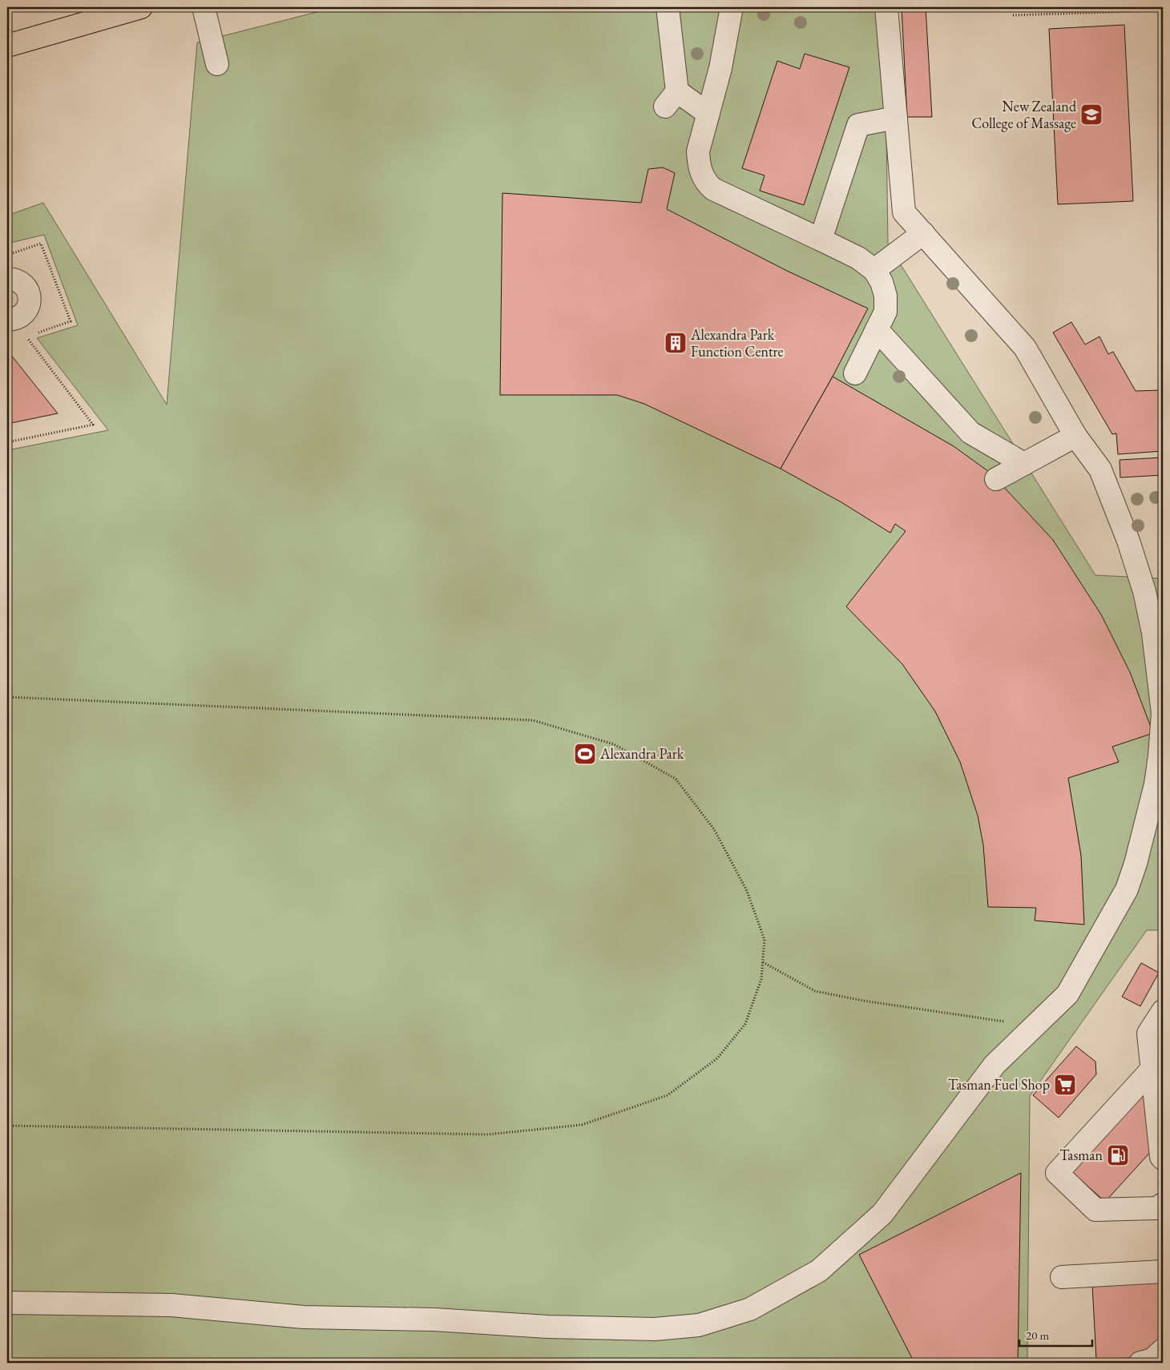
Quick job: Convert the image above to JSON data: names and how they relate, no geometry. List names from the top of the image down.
{
  "places": {
    "school or university": ["New Zealand College of Massage"],
    "building": ["Alexandra Park Function Centre"],
    "sports": ["Alexandra Park"],
    "supermarket": ["Tasman Fuel Shop"],
    "fuel station": ["Tasman"]
  },
  "scale_bar": "20 m"
}
